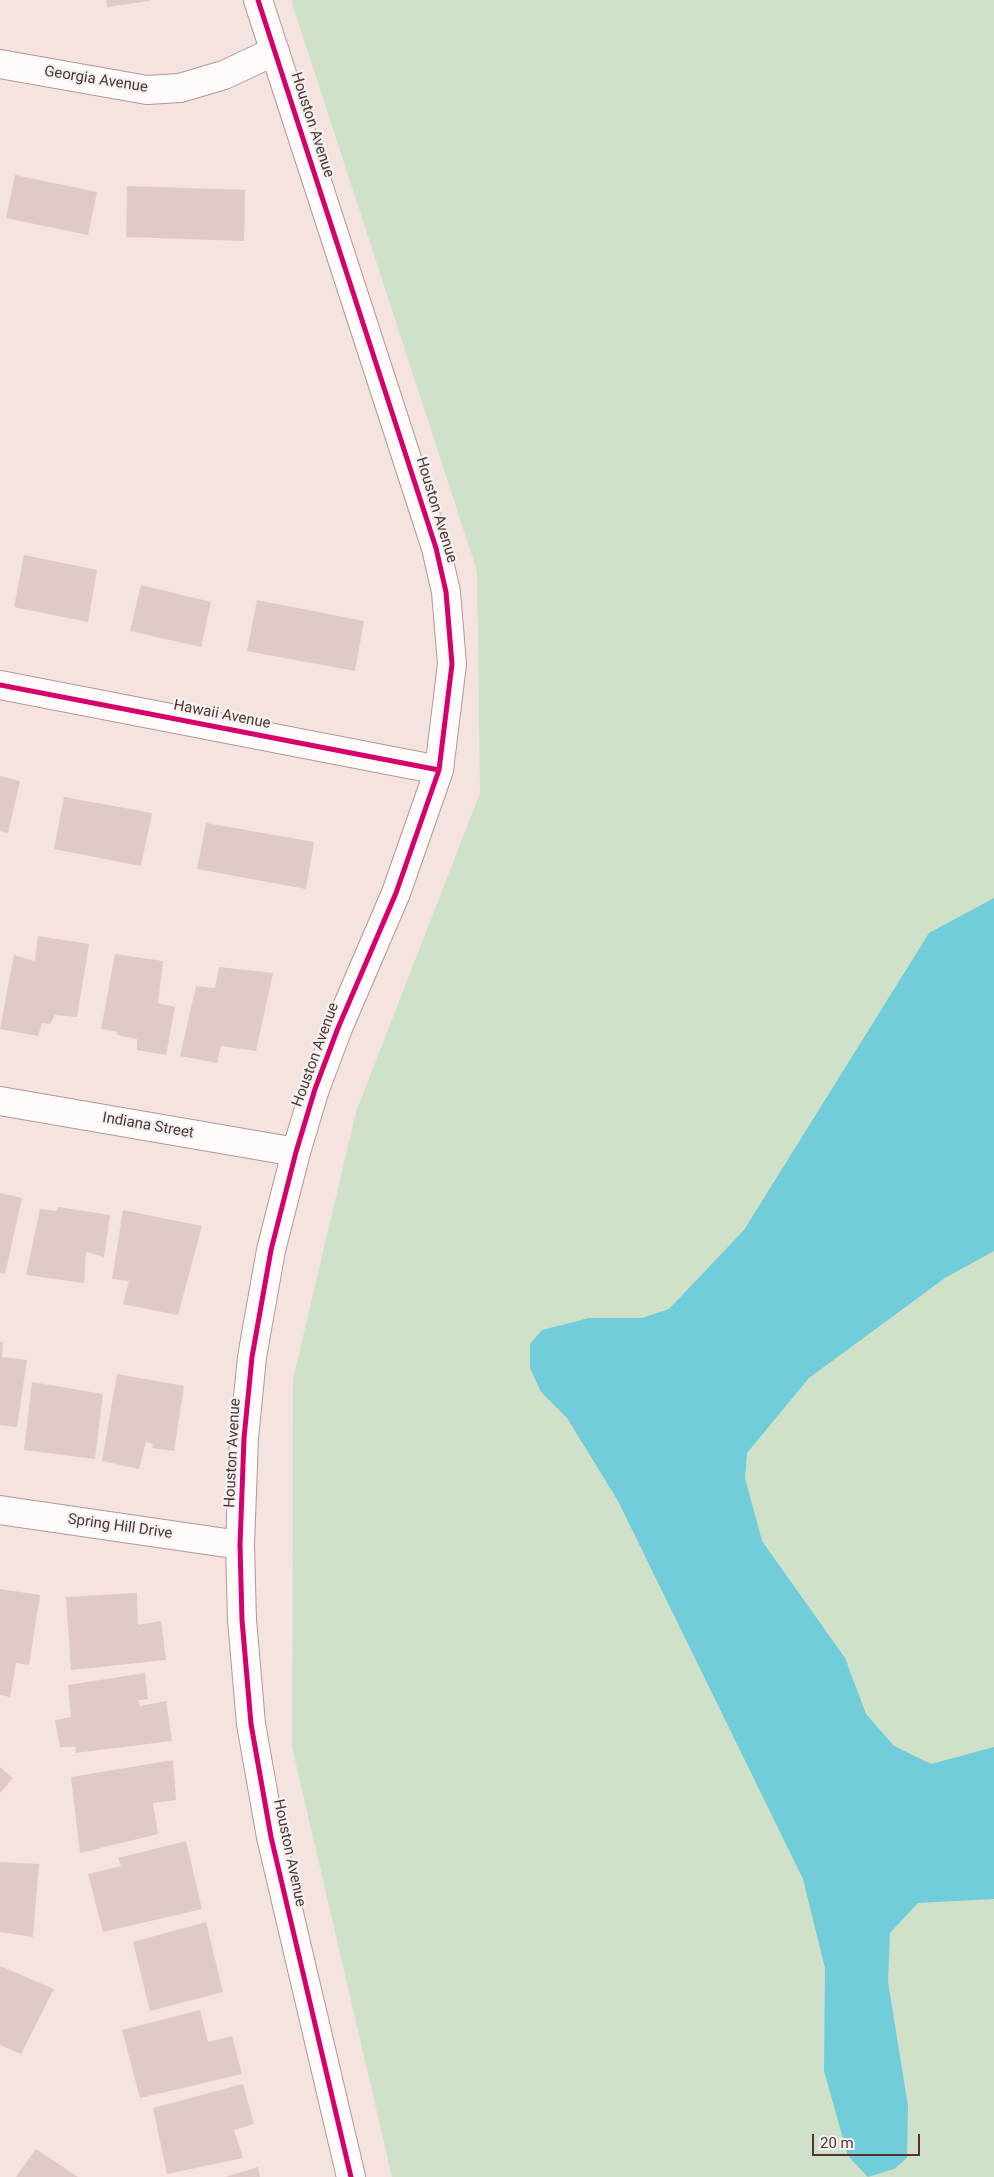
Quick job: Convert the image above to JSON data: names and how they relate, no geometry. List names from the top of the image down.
{
  "streets": {
    "street": [
      "Georgia Avenue",
      "Houston Avenue",
      "Hawaii Avenue",
      "Indiana Street",
      "Spring Hill Drive"
    ]
  },
  "crossings": [
    ["Georgia Avenue", "Houston Avenue"],
    ["Houston Avenue", "Hawaii Avenue"],
    ["Houston Avenue", "Indiana Street"],
    ["Houston Avenue", "Spring Hill Drive"]
  ],
  "scale_bar": "20 m"
}
